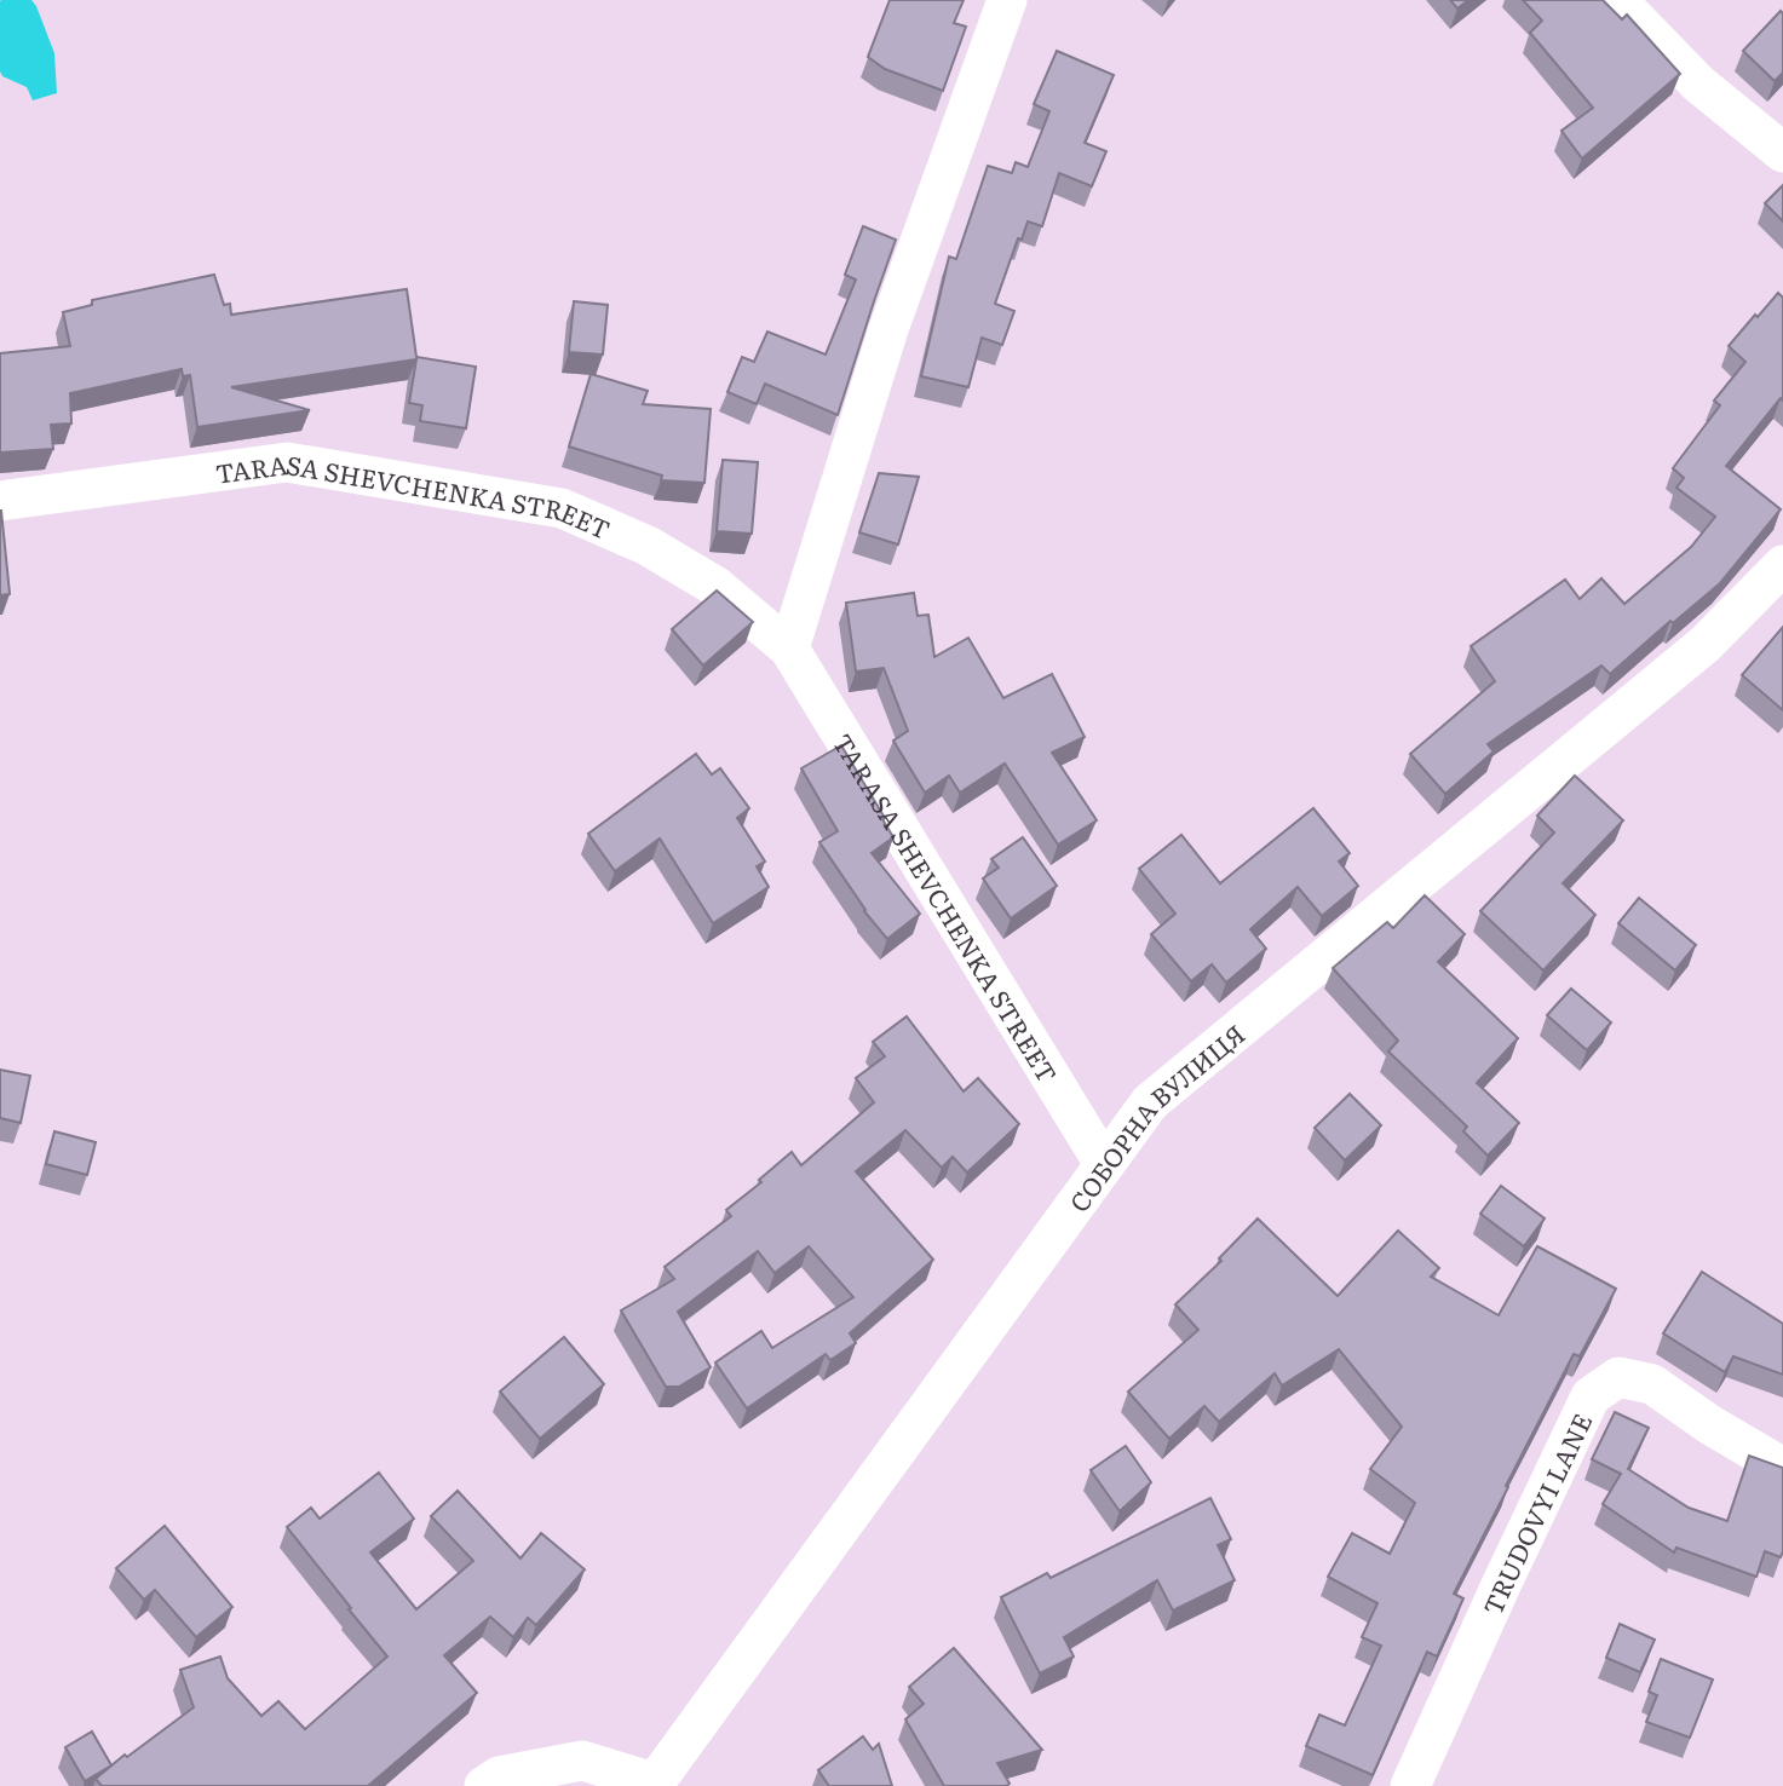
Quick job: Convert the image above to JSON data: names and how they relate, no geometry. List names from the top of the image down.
{
  "streets": {
    "street": ["TARASA SHEVCHENKA STREET", "СОБОРНА ВУЛИЦЯ", "TRUDOVYI LANE"]
  },
  "crossings": [
    ["TARASA SHEVCHENKA STREET", "СОБОРНА ВУЛИЦЯ"]
  ]
}
